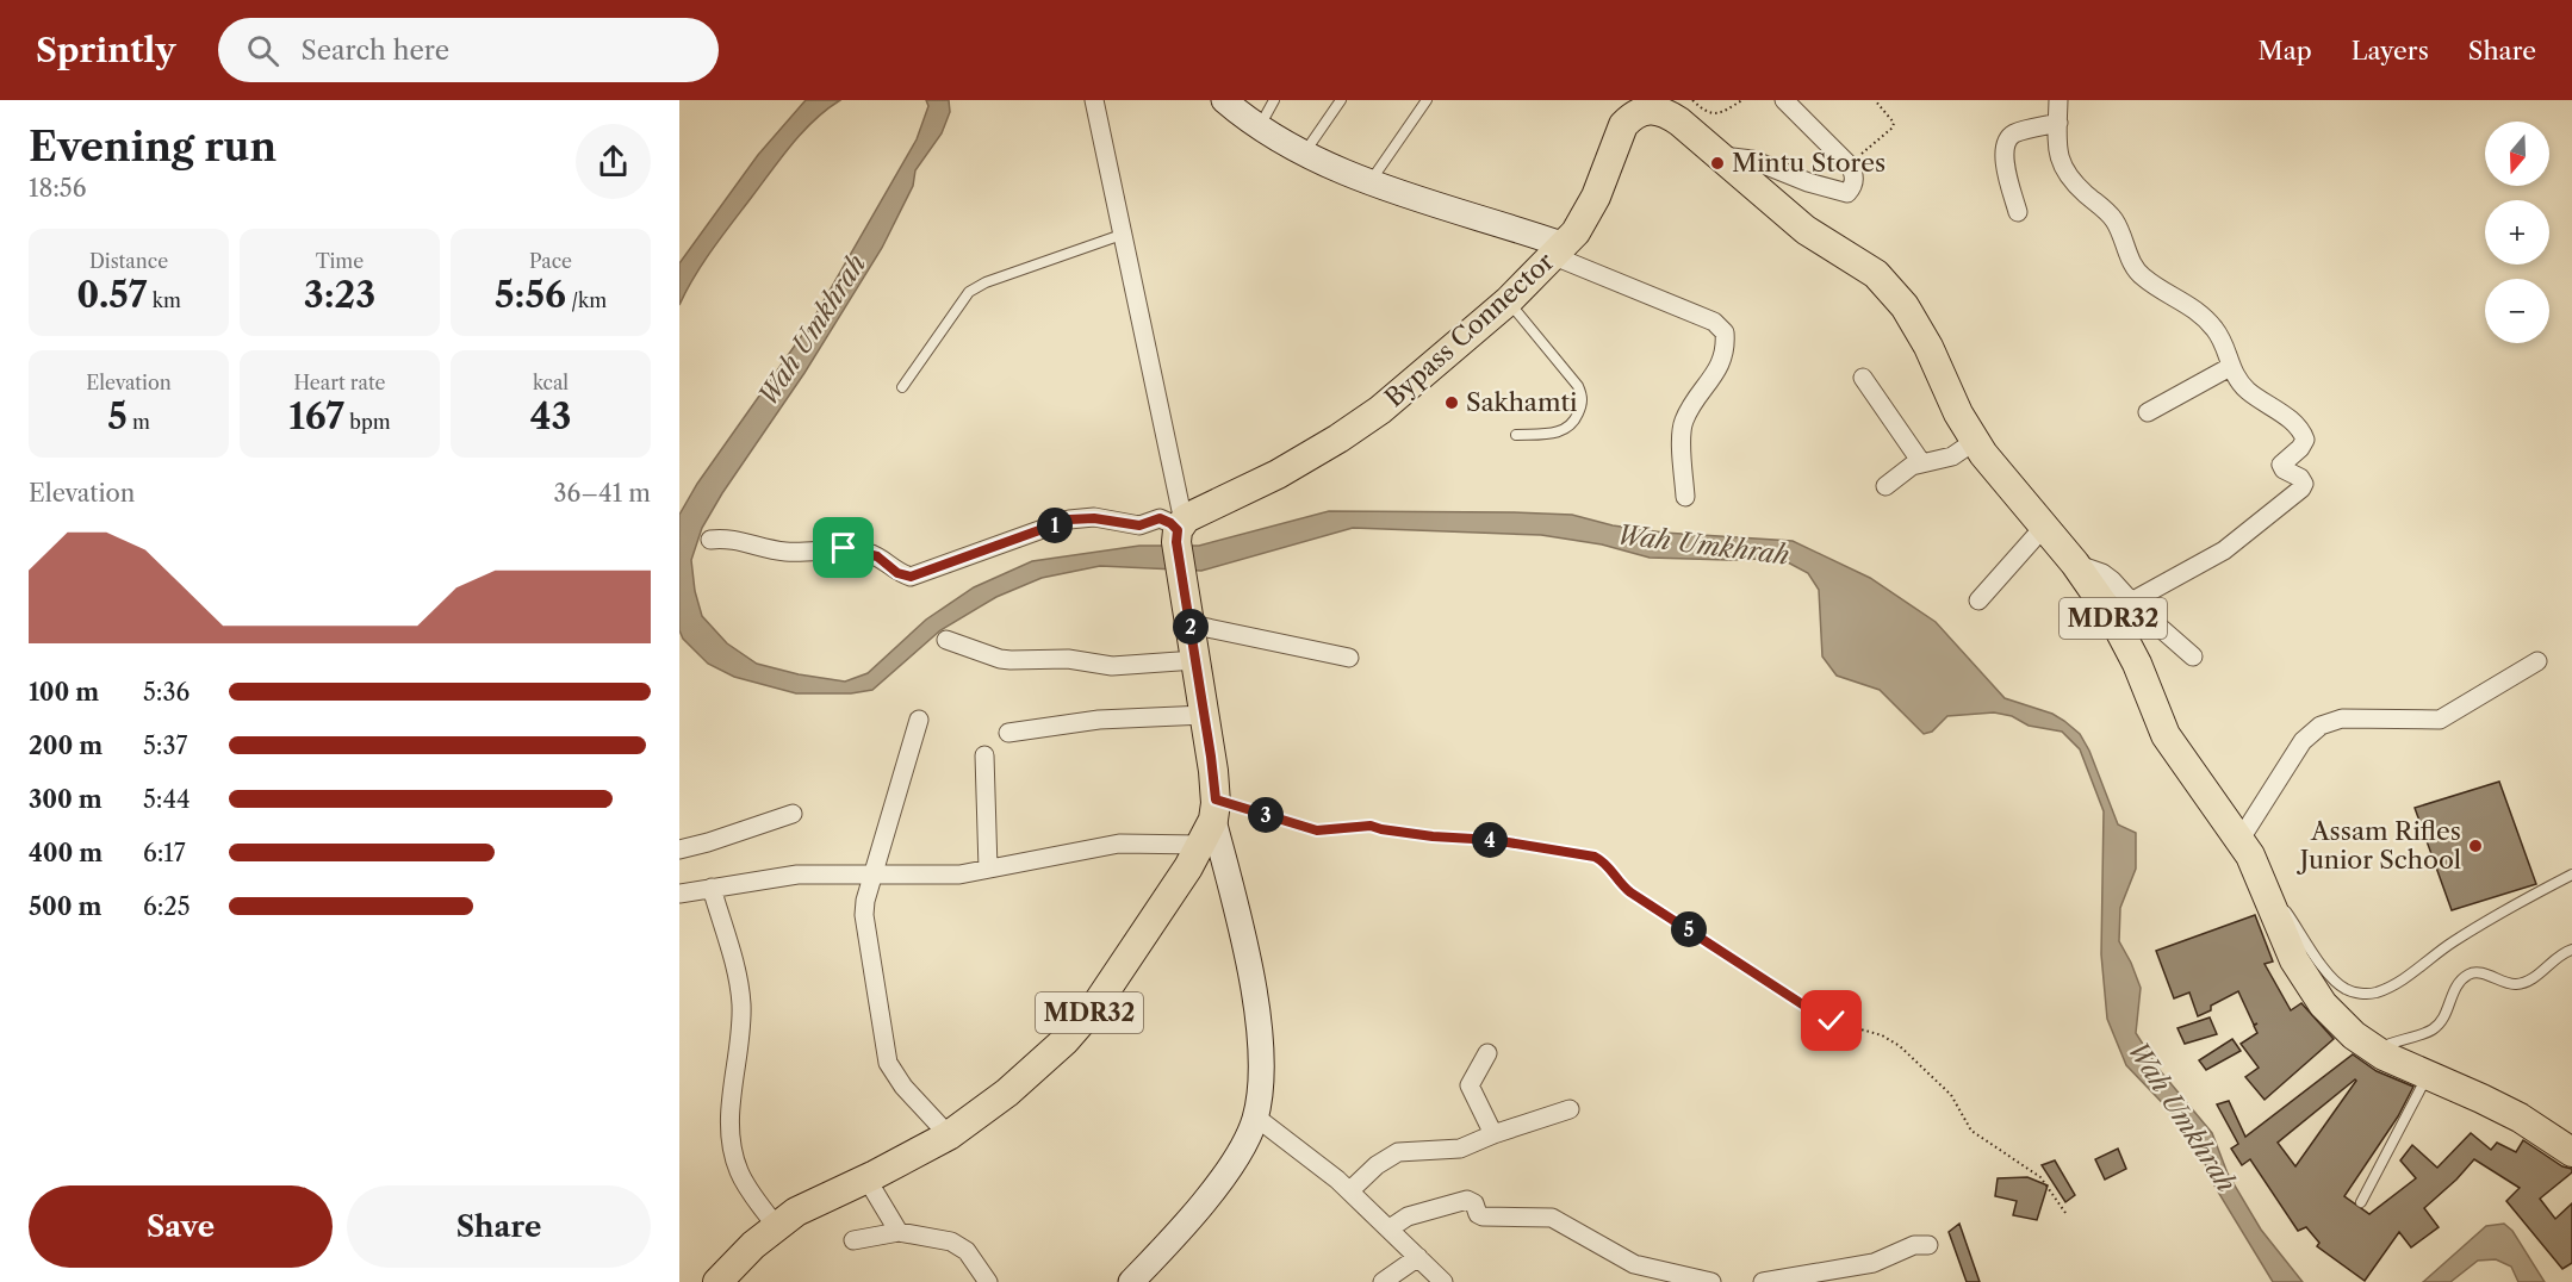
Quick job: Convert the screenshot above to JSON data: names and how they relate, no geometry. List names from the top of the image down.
{
  "streets": {
    "main road": ["Bypass Connector", "MDR32"]
  },
  "water": ["Wah Umkhrah"],
  "places": ["Mintu Stores", "Sakhamti", "Assam Rifles Junior School"],
  "north": "bottom",
  "page": {
    "header": "Sprintly",
    "search": "Search here",
    "nav": ["Map", "Layers", "Share"],
    "heading": ["Evening run", "18:56"],
    "map_buttons": ["+", "−"],
    "stats": [
      ["Distance", "0.57 km"],
      ["Time", "3:23"],
      ["Pace", "5:56 /km"],
      ["Elevation", "5 m"],
      ["Heart rate", "167 bpm"],
      ["kcal", "43"]
    ],
    "chart": ["Elevation", "36–41 m"],
    "pins": [
      "1",
      "2",
      "3",
      "4",
      "5"
    ],
    "list": [
      {
        "name": "100 m",
        "note": "5:36"
      },
      {
        "name": "200 m",
        "note": "5:37"
      },
      {
        "name": "300 m",
        "note": "5:44"
      },
      {
        "name": "400 m",
        "note": "6:17"
      },
      {
        "name": "500 m",
        "note": "6:25"
      }
    ],
    "buttons": ["Save", "Share"]
  }
}
